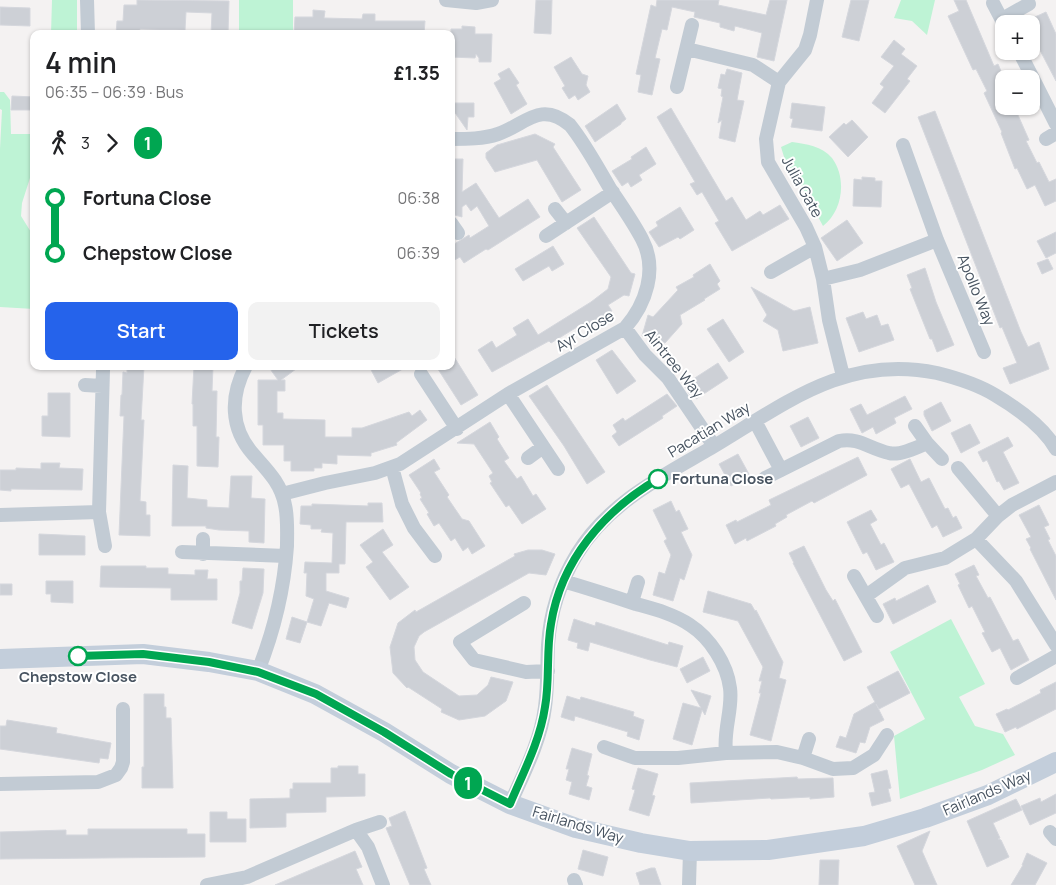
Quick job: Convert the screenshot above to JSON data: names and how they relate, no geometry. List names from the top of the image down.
{
  "streets": {
    "main road": ["Fairlands Way"],
    "street": [
      "Julia Gate",
      "Apollo Way",
      "Ayr Close",
      "Aintree Way",
      "Pacatian Way"
    ]
  },
  "crossings": [
    ["Julia Gate", "Pacatian Way"],
    ["Ayr Close", "Aintree Way"],
    ["Aintree Way", "Pacatian Way"],
    ["Pacatian Way", "Fairlands Way"]
  ],
  "places": ["Fortuna Close", "Chepstow Close"],
  "lines": ["bus line 1"],
  "page": {
    "on_map": "1",
    "map_buttons": ["+", "−"],
    "heading": ["4 min", "06:35 – 06:39 · Bus", "£1.35"],
    "legs": ["3", "1"],
    "list": [
      {
        "name": "Fortuna Close",
        "value": "06:38"
      },
      {
        "name": "Chepstow Close",
        "value": "06:39"
      }
    ],
    "buttons": ["Start", "Tickets"]
  }
}
